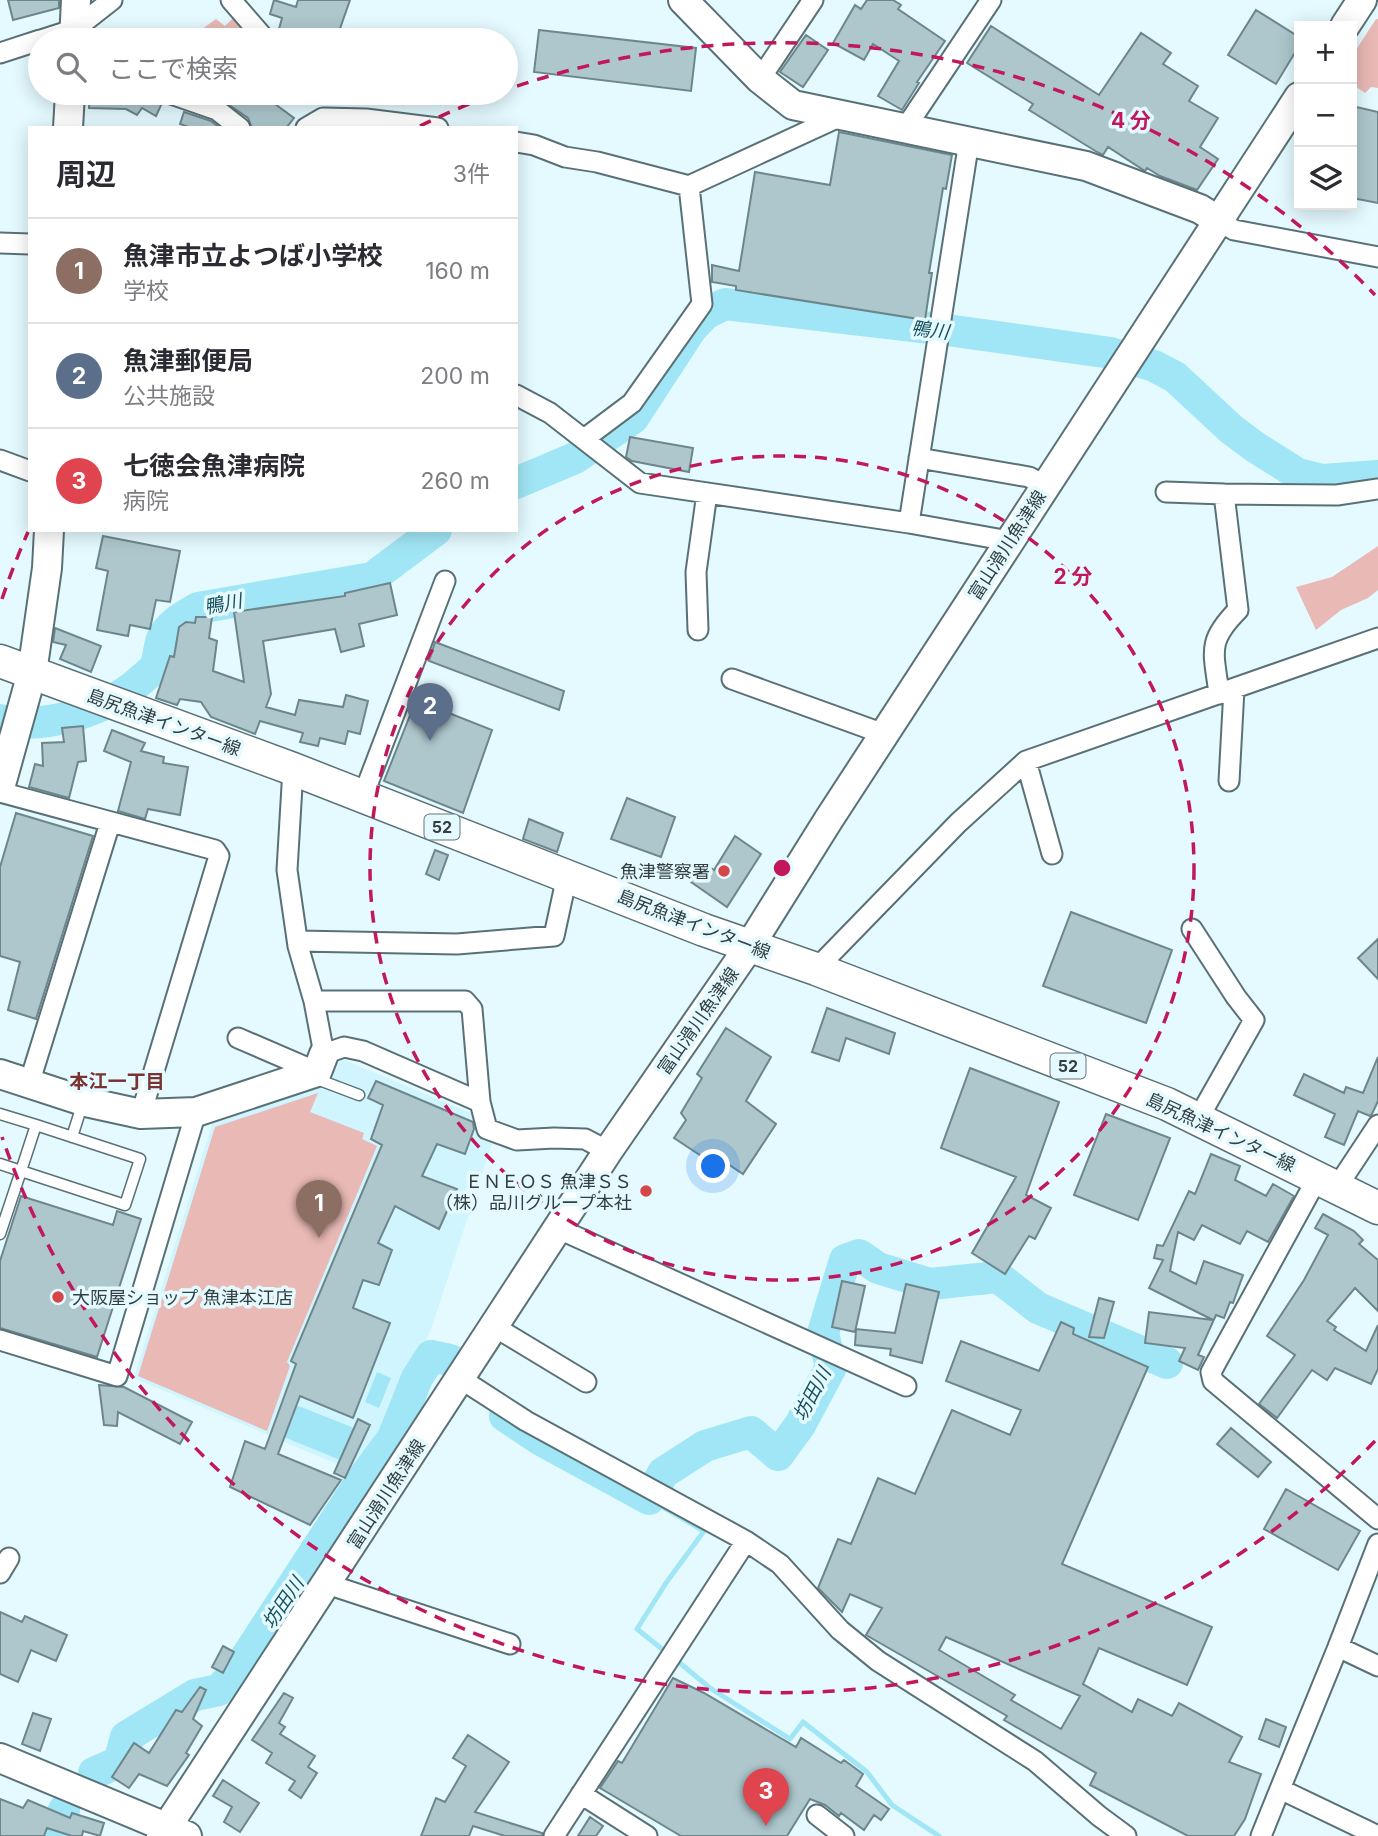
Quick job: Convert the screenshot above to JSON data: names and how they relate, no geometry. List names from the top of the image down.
{
  "streets": {
    "main road": ["富山滑川魚津線", "島尻魚津インター線", "52"]
  },
  "crossings": [
    ["富山滑川魚津線", "島尻魚津インター線"]
  ],
  "districts": ["本江一丁目"],
  "water": ["鴨川", "坊田川"],
  "places": ["魚津警察署", "ＥＮＥＯＳ 魚津ＳＳ （株）品川グループ本社", "大阪屋ショップ 魚津本江店"],
  "page": {
    "map_buttons": ["+", "−"],
    "search": "ここで検索",
    "heading": ["周辺", "3件"],
    "list": [
      {
        "mark": "1",
        "name": "魚津市立よつば小学校",
        "note": "学校",
        "value": "160 m"
      },
      {
        "mark": "2",
        "name": "魚津郵便局",
        "note": "公共施設",
        "value": "200 m"
      },
      {
        "mark": "3",
        "name": "七徳会魚津病院",
        "note": "病院",
        "value": "260 m"
      }
    ],
    "pins": ["2", "1", "3"]
  },
  "rings": ["4 分", "2 分"]
}
